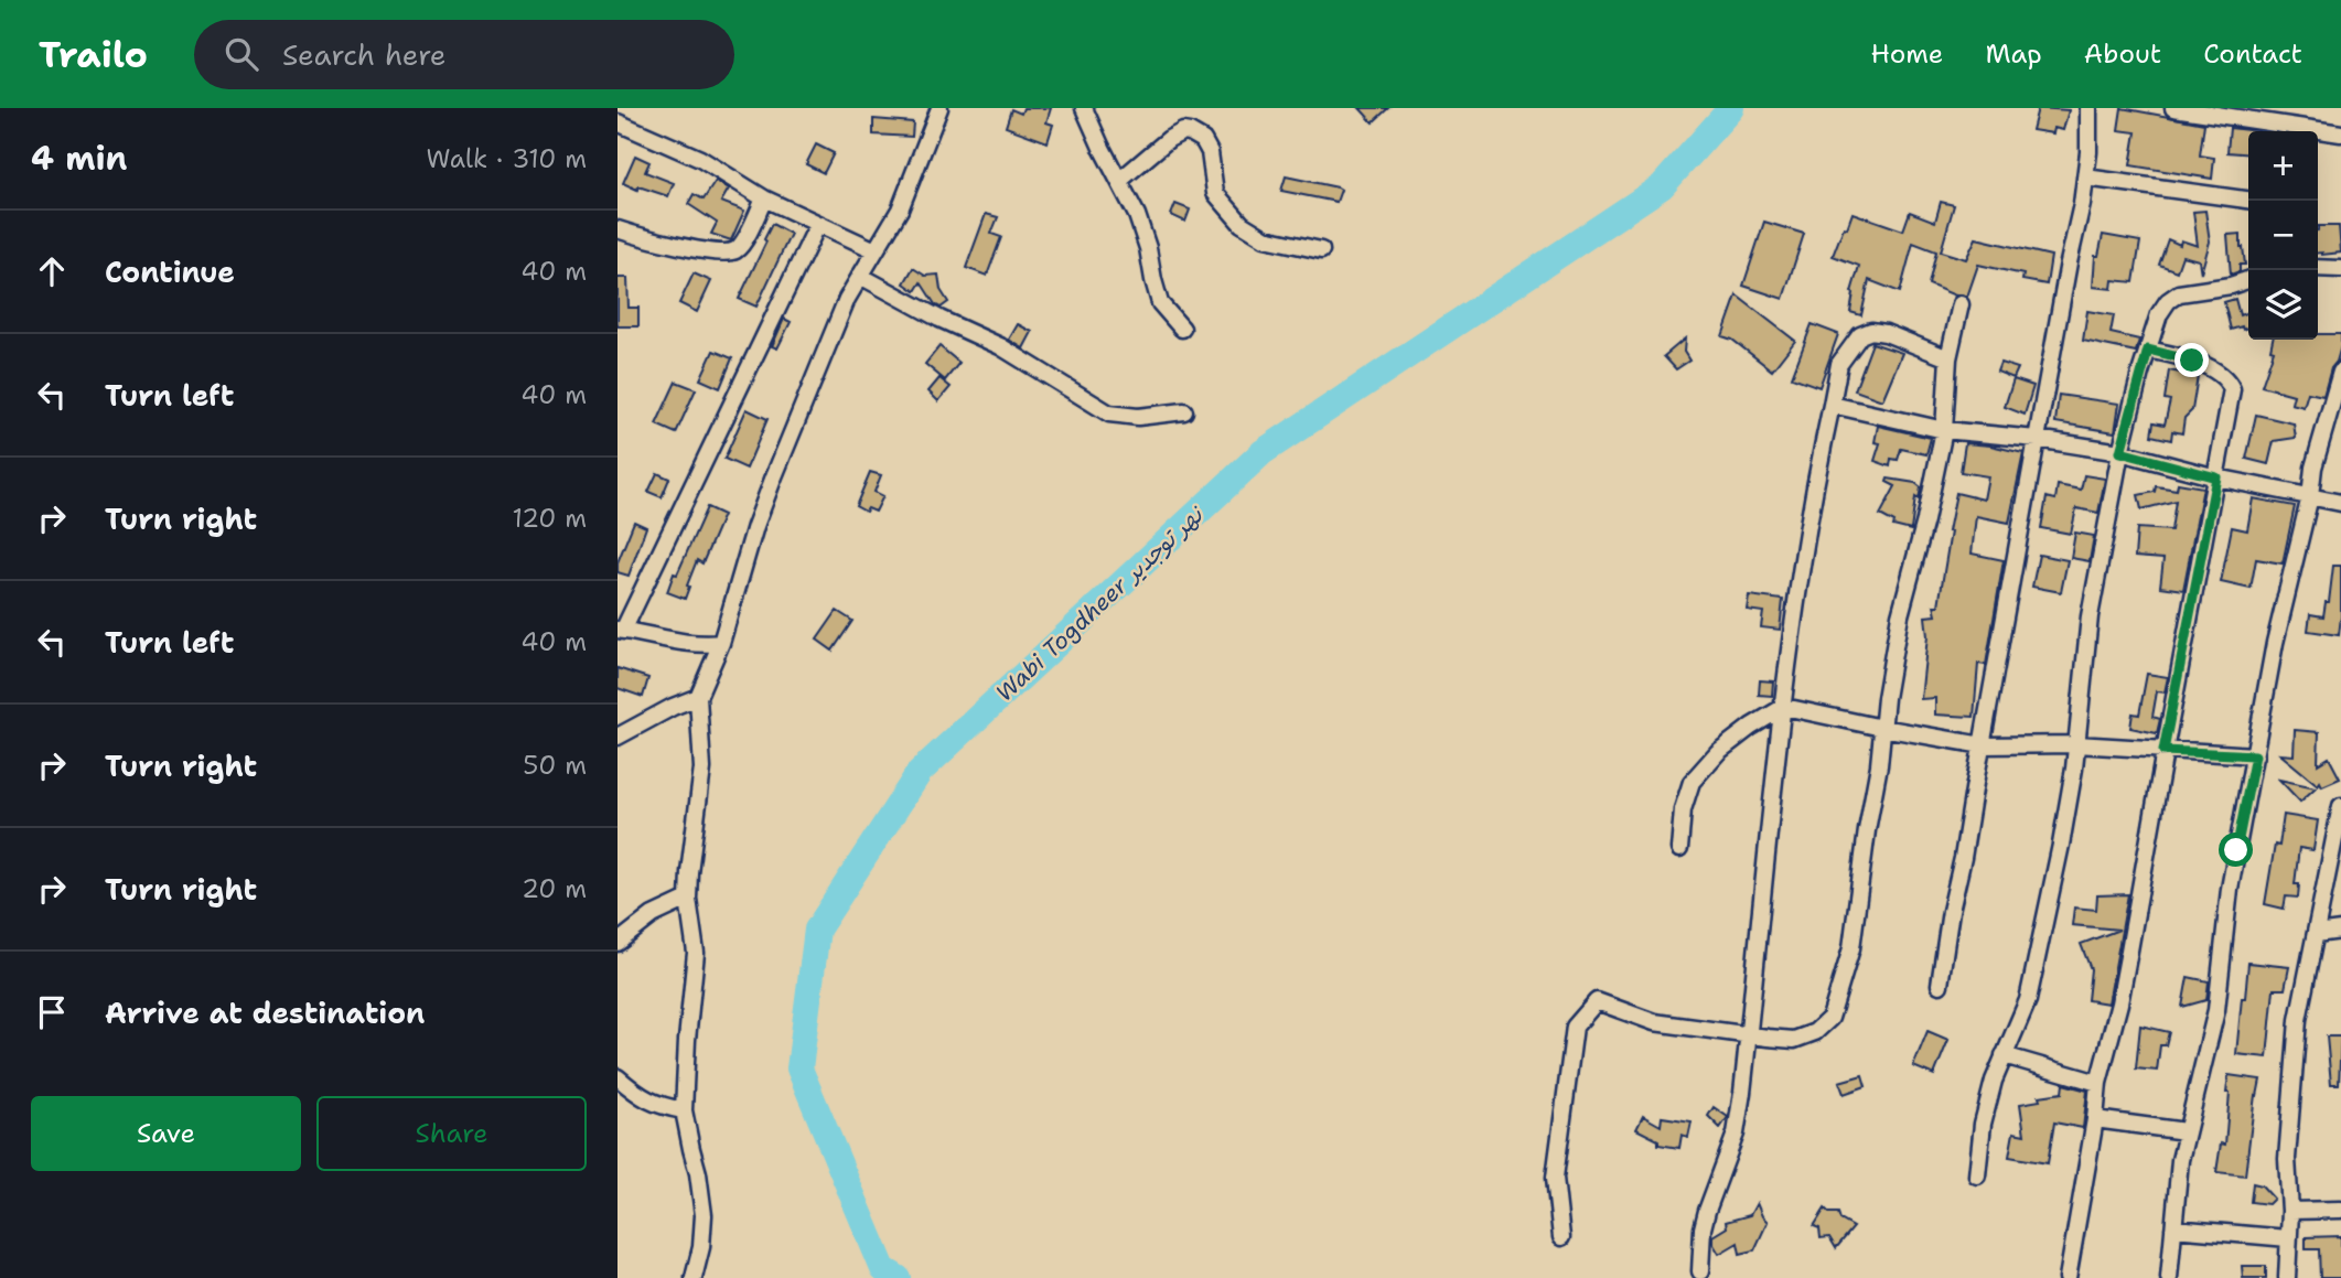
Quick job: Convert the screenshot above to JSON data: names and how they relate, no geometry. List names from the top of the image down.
{
  "water": ["Wabi Togdheer نهر توجدير"],
  "page": {
    "header": "Trailo",
    "search": "Search here",
    "nav": [
      "Home",
      "Map",
      "About",
      "Contact"
    ],
    "heading": ["4 min", "Walk · 310 m"],
    "map_buttons": ["+", "−"],
    "list": [
      ["Continue", "40 m"],
      ["Turn left", "40 m"],
      ["Turn right", "120 m"],
      ["Turn left", "40 m"],
      ["Turn right", "50 m"],
      ["Turn right", "20 m"],
      "Arrive at destination"
    ],
    "buttons": ["Save", "Share"]
  }
}
